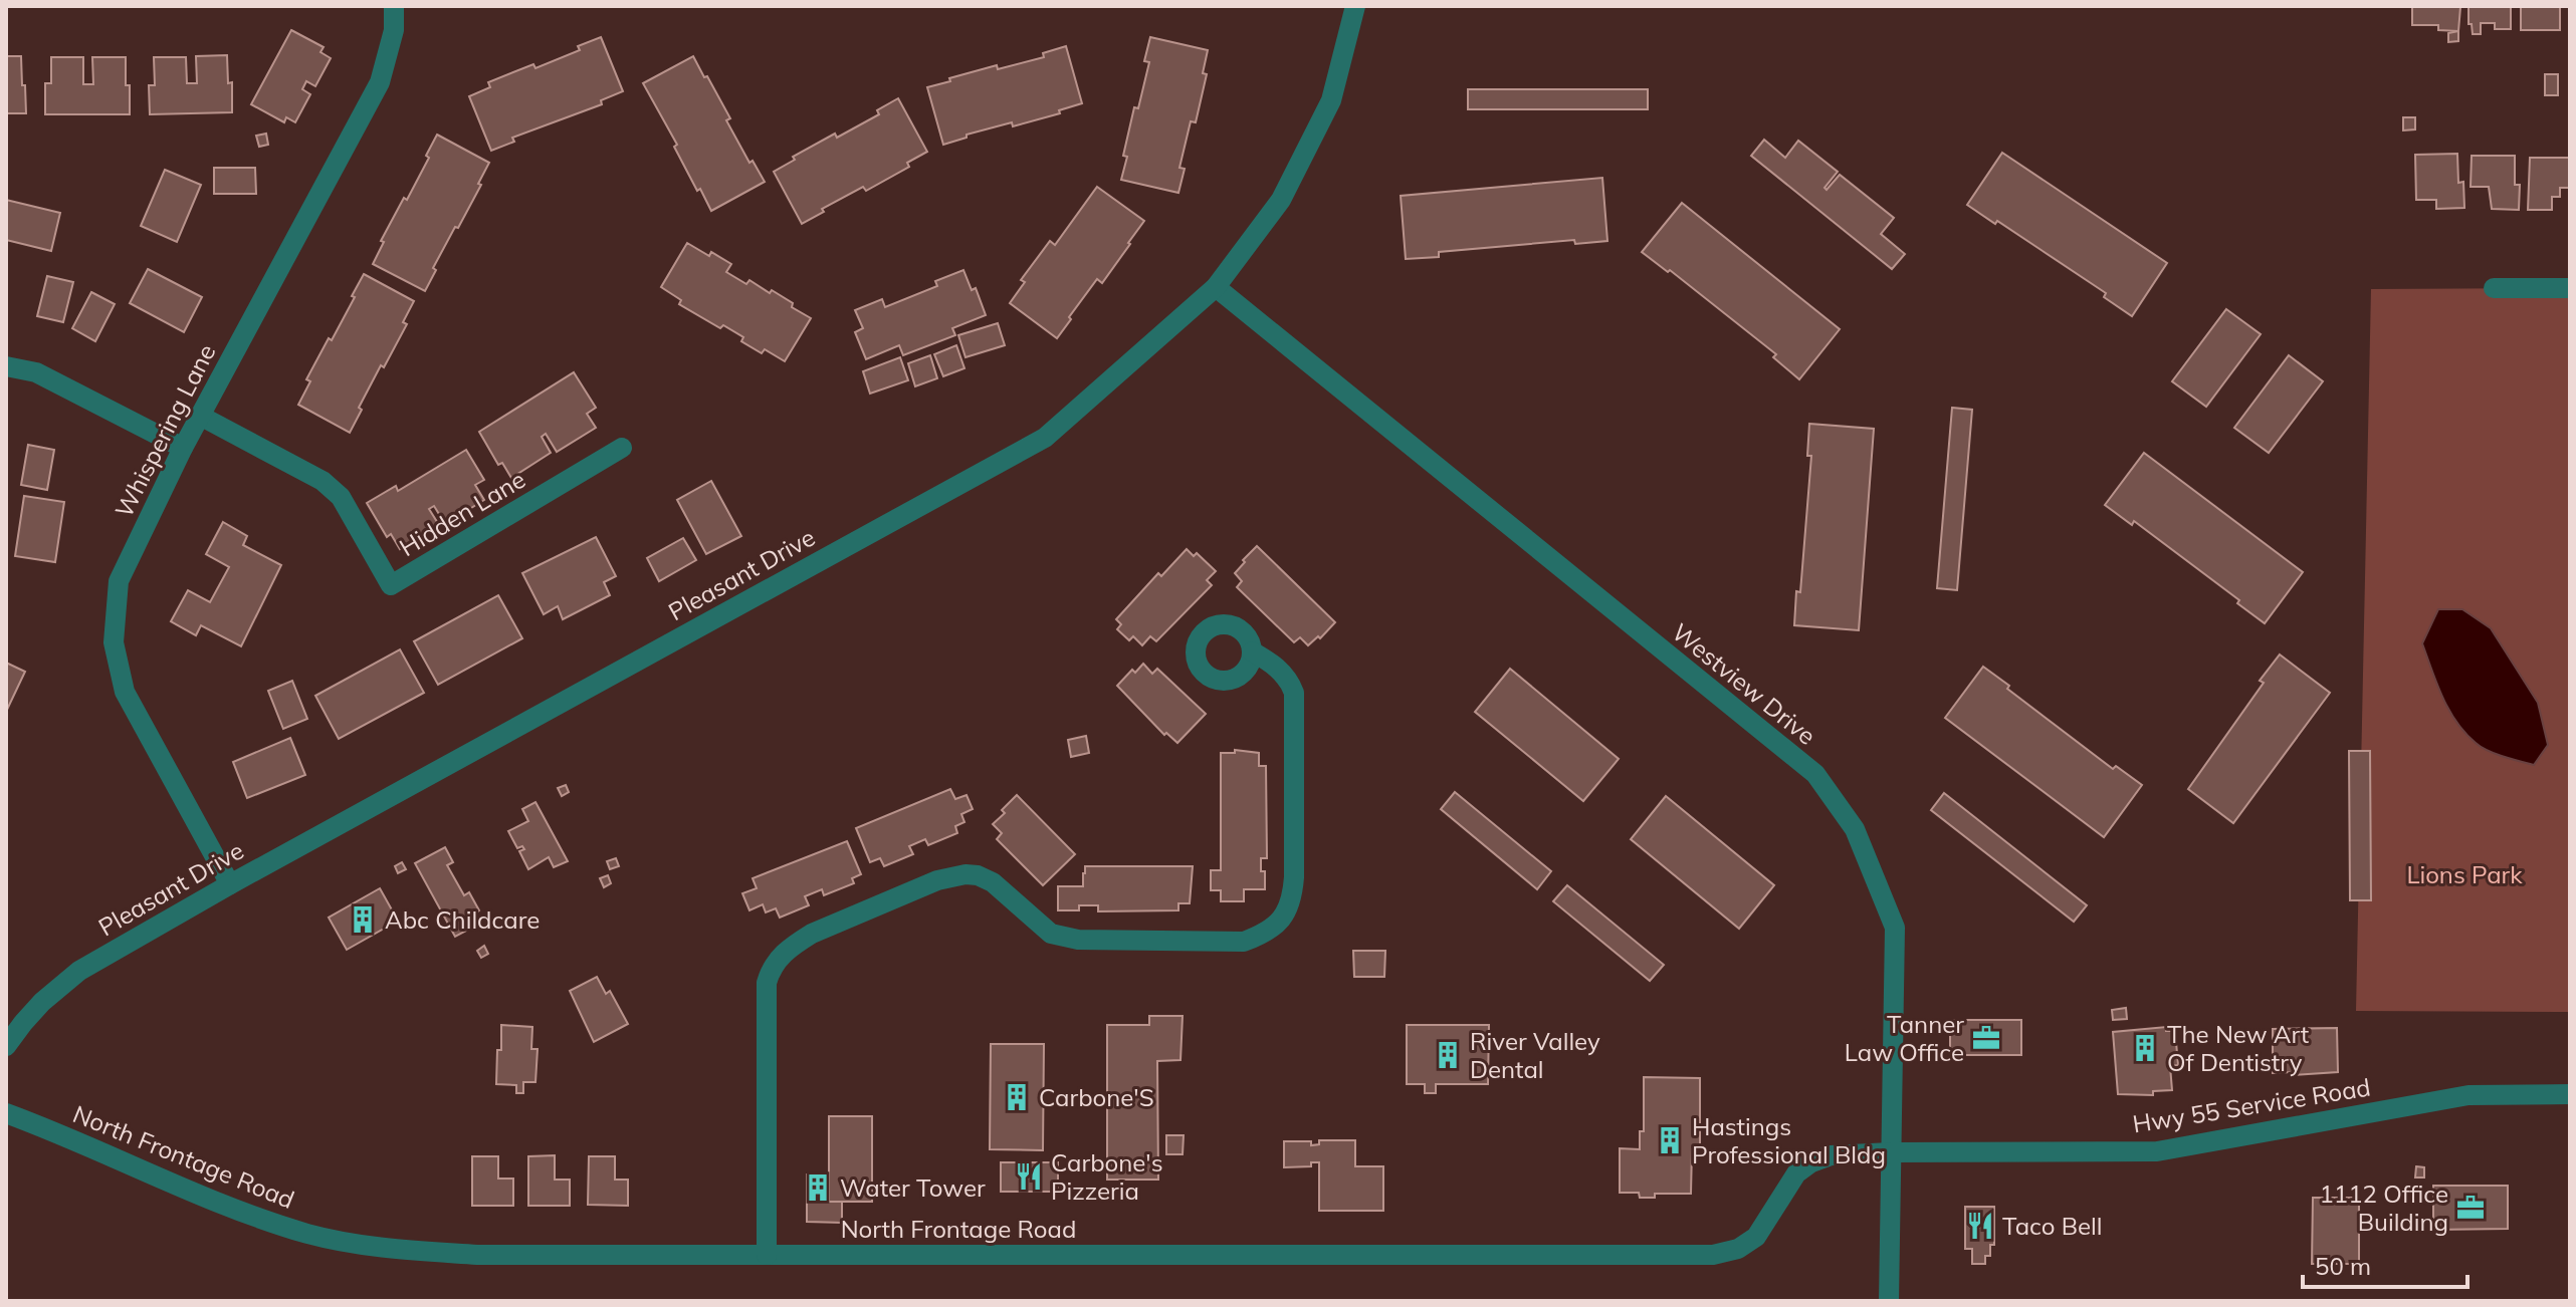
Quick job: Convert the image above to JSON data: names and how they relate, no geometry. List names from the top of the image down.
{
  "streets": {
    "street": [
      "Whispering Lane",
      "Hidden Lane",
      "Pleasant Drive",
      "Westview Drive",
      "Hwy 55 Service Road",
      "North Frontage Road"
    ]
  },
  "crossings": [
    ["Whispering Lane", "Hidden Lane"],
    ["Whispering Lane", "Pleasant Drive"],
    ["Pleasant Drive", "Westview Drive"],
    ["Westview Drive", "Hwy 55 Service Road"],
    ["Westview Drive", "North Frontage Road"],
    ["Hwy 55 Service Road", "North Frontage Road"]
  ],
  "parks": ["Lions Park"],
  "places": {
    "building": [
      "Abc Childcare",
      "The New Art Of Dentistry",
      "River Valley Dental",
      "Carbone'S",
      "Hastings Professional Bldg",
      "Water Tower"
    ],
    "office": ["Tanner Law Office", "1112 Office Building"],
    "restaurant": ["Carbone's Pizzeria", "Taco Bell"]
  },
  "scale_bar": "50 m"
}
